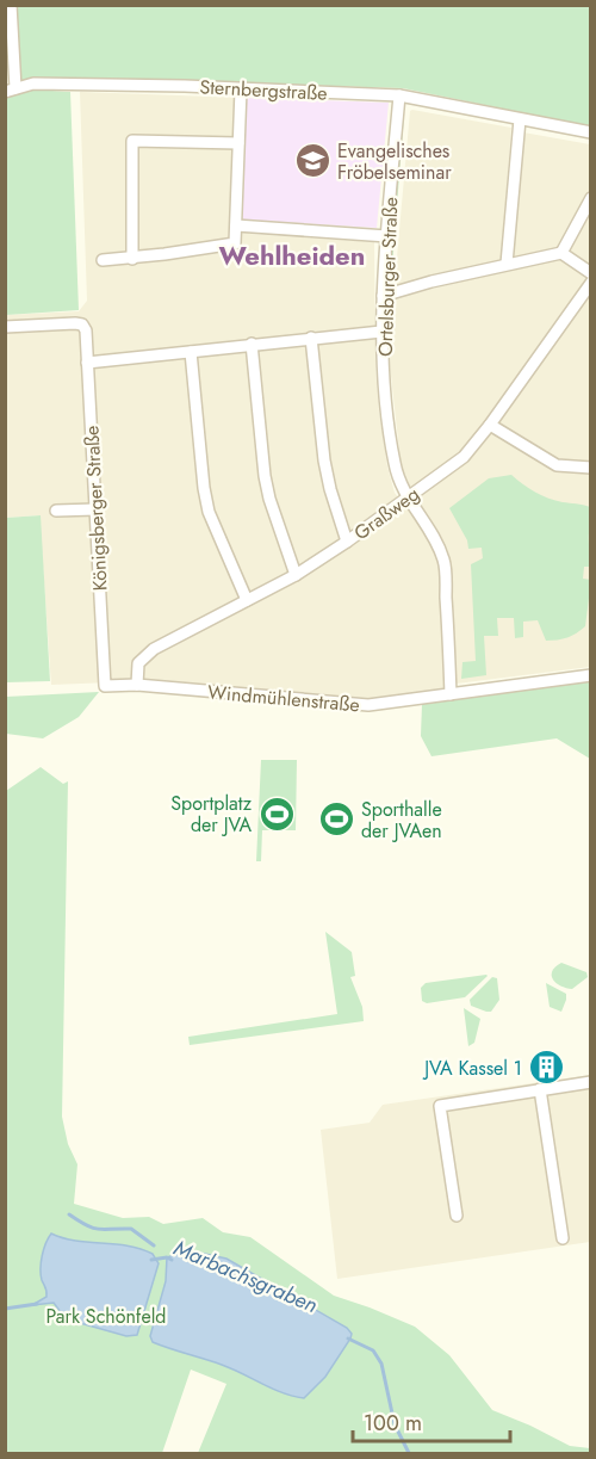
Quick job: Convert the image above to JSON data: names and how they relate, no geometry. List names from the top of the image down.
{
  "streets": {
    "street": [
      "Sternbergstraße",
      "Ortelsburger Straße",
      "Königsberger Straße",
      "Graßweg",
      "Windmühlenstraße"
    ]
  },
  "crossings": [
    ["Sternbergstraße", "Ortelsburger Straße"],
    ["Ortelsburger Straße", "Graßweg"],
    ["Ortelsburger Straße", "Windmühlenstraße"],
    ["Königsberger Straße", "Windmühlenstraße"],
    ["Graßweg", "Windmühlenstraße"]
  ],
  "districts": ["Wehlheiden"],
  "water": ["Marbachsgraben"],
  "parks": ["Park Schönfeld"],
  "places": {
    "school or university": ["Evangelisches Fröbelseminar"],
    "sports": ["Sportplatz der JVA", "Sporthalle der JVAen"],
    "building": ["JVA Kassel 1"]
  },
  "scale_bar": "100 m"
}
